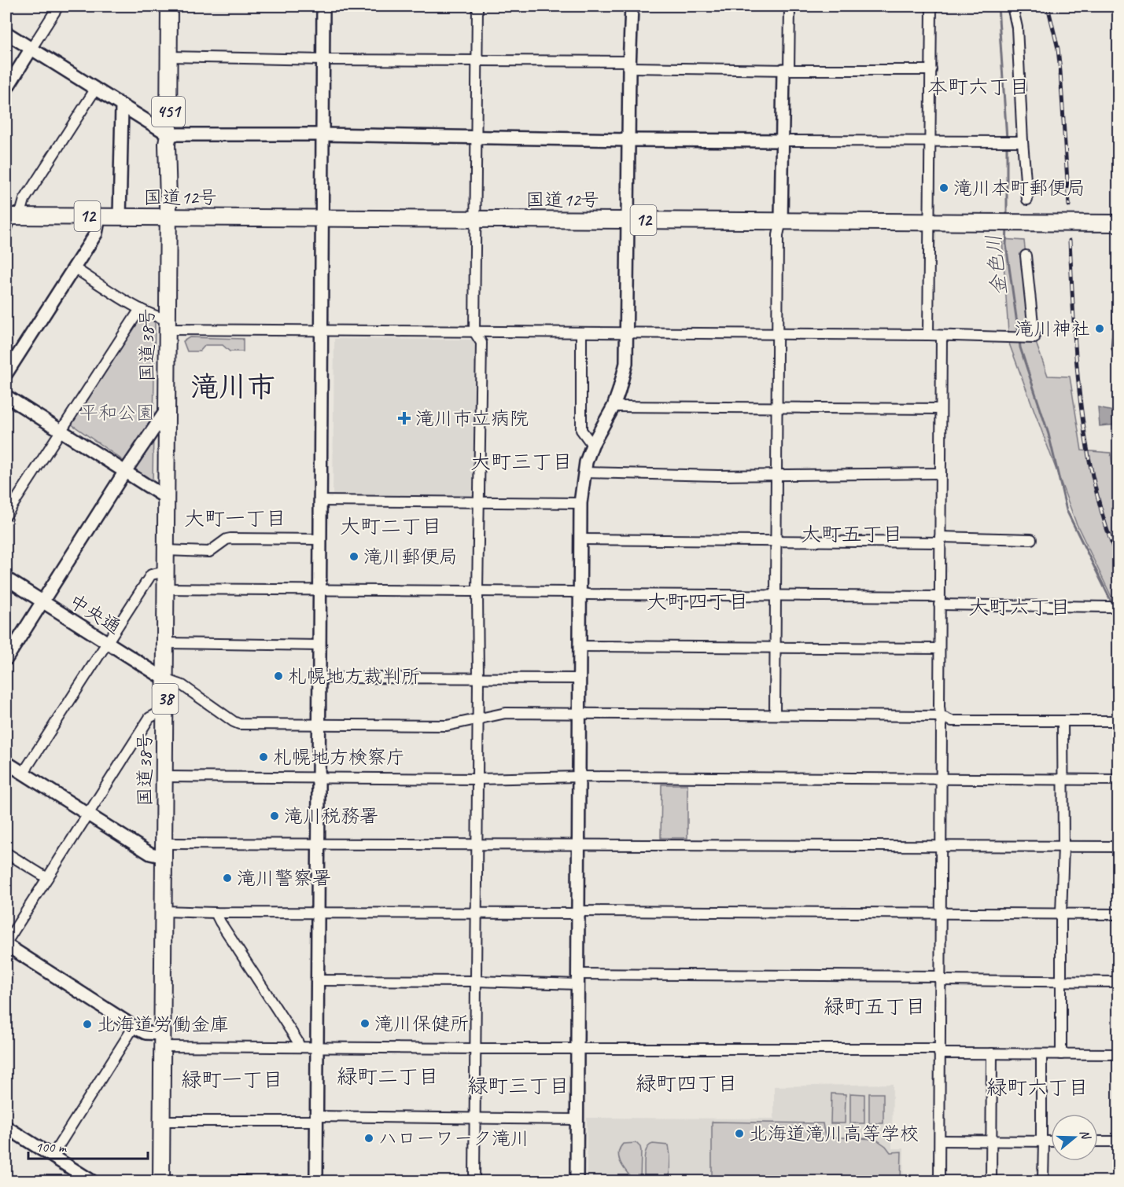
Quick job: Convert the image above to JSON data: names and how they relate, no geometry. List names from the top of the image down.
{
  "streets": {
    "highway": [
      "451",
      "国道12号",
      "12",
      "国道38号",
      "38"
    ],
    "street": ["中央通"]
  },
  "crossings": [
    ["451", "国道12号"],
    ["451", "国道38号"],
    ["国道12号", "国道38号"],
    ["国道38号", "中央通"]
  ],
  "districts": [
    "本町六丁目",
    "滝川市",
    "大町三丁目",
    "大町一丁目",
    "大町二丁目",
    "大町五丁目",
    "大町四丁目",
    "大町六丁目",
    "緑町五丁目",
    "緑町二丁目",
    "緑町一丁目",
    "緑町四丁目",
    "緑町三丁目",
    "緑町六丁目"
  ],
  "water": ["金色川"],
  "parks": ["平和公園"],
  "places": {
    "other": [
      "滝川本町郵便局",
      "滝川神社",
      "滝川郵便局",
      "札幌地方裁判所",
      "札幌地方検察庁",
      "滝川税務署",
      "滝川警察署",
      "滝川保健所",
      "北海道労働金庫",
      "北海道滝川高等学校",
      "ハローワーク滝川"
    ],
    "health": ["滝川市立病院"]
  },
  "scale_bar": "100 m",
  "north": "right"
}
